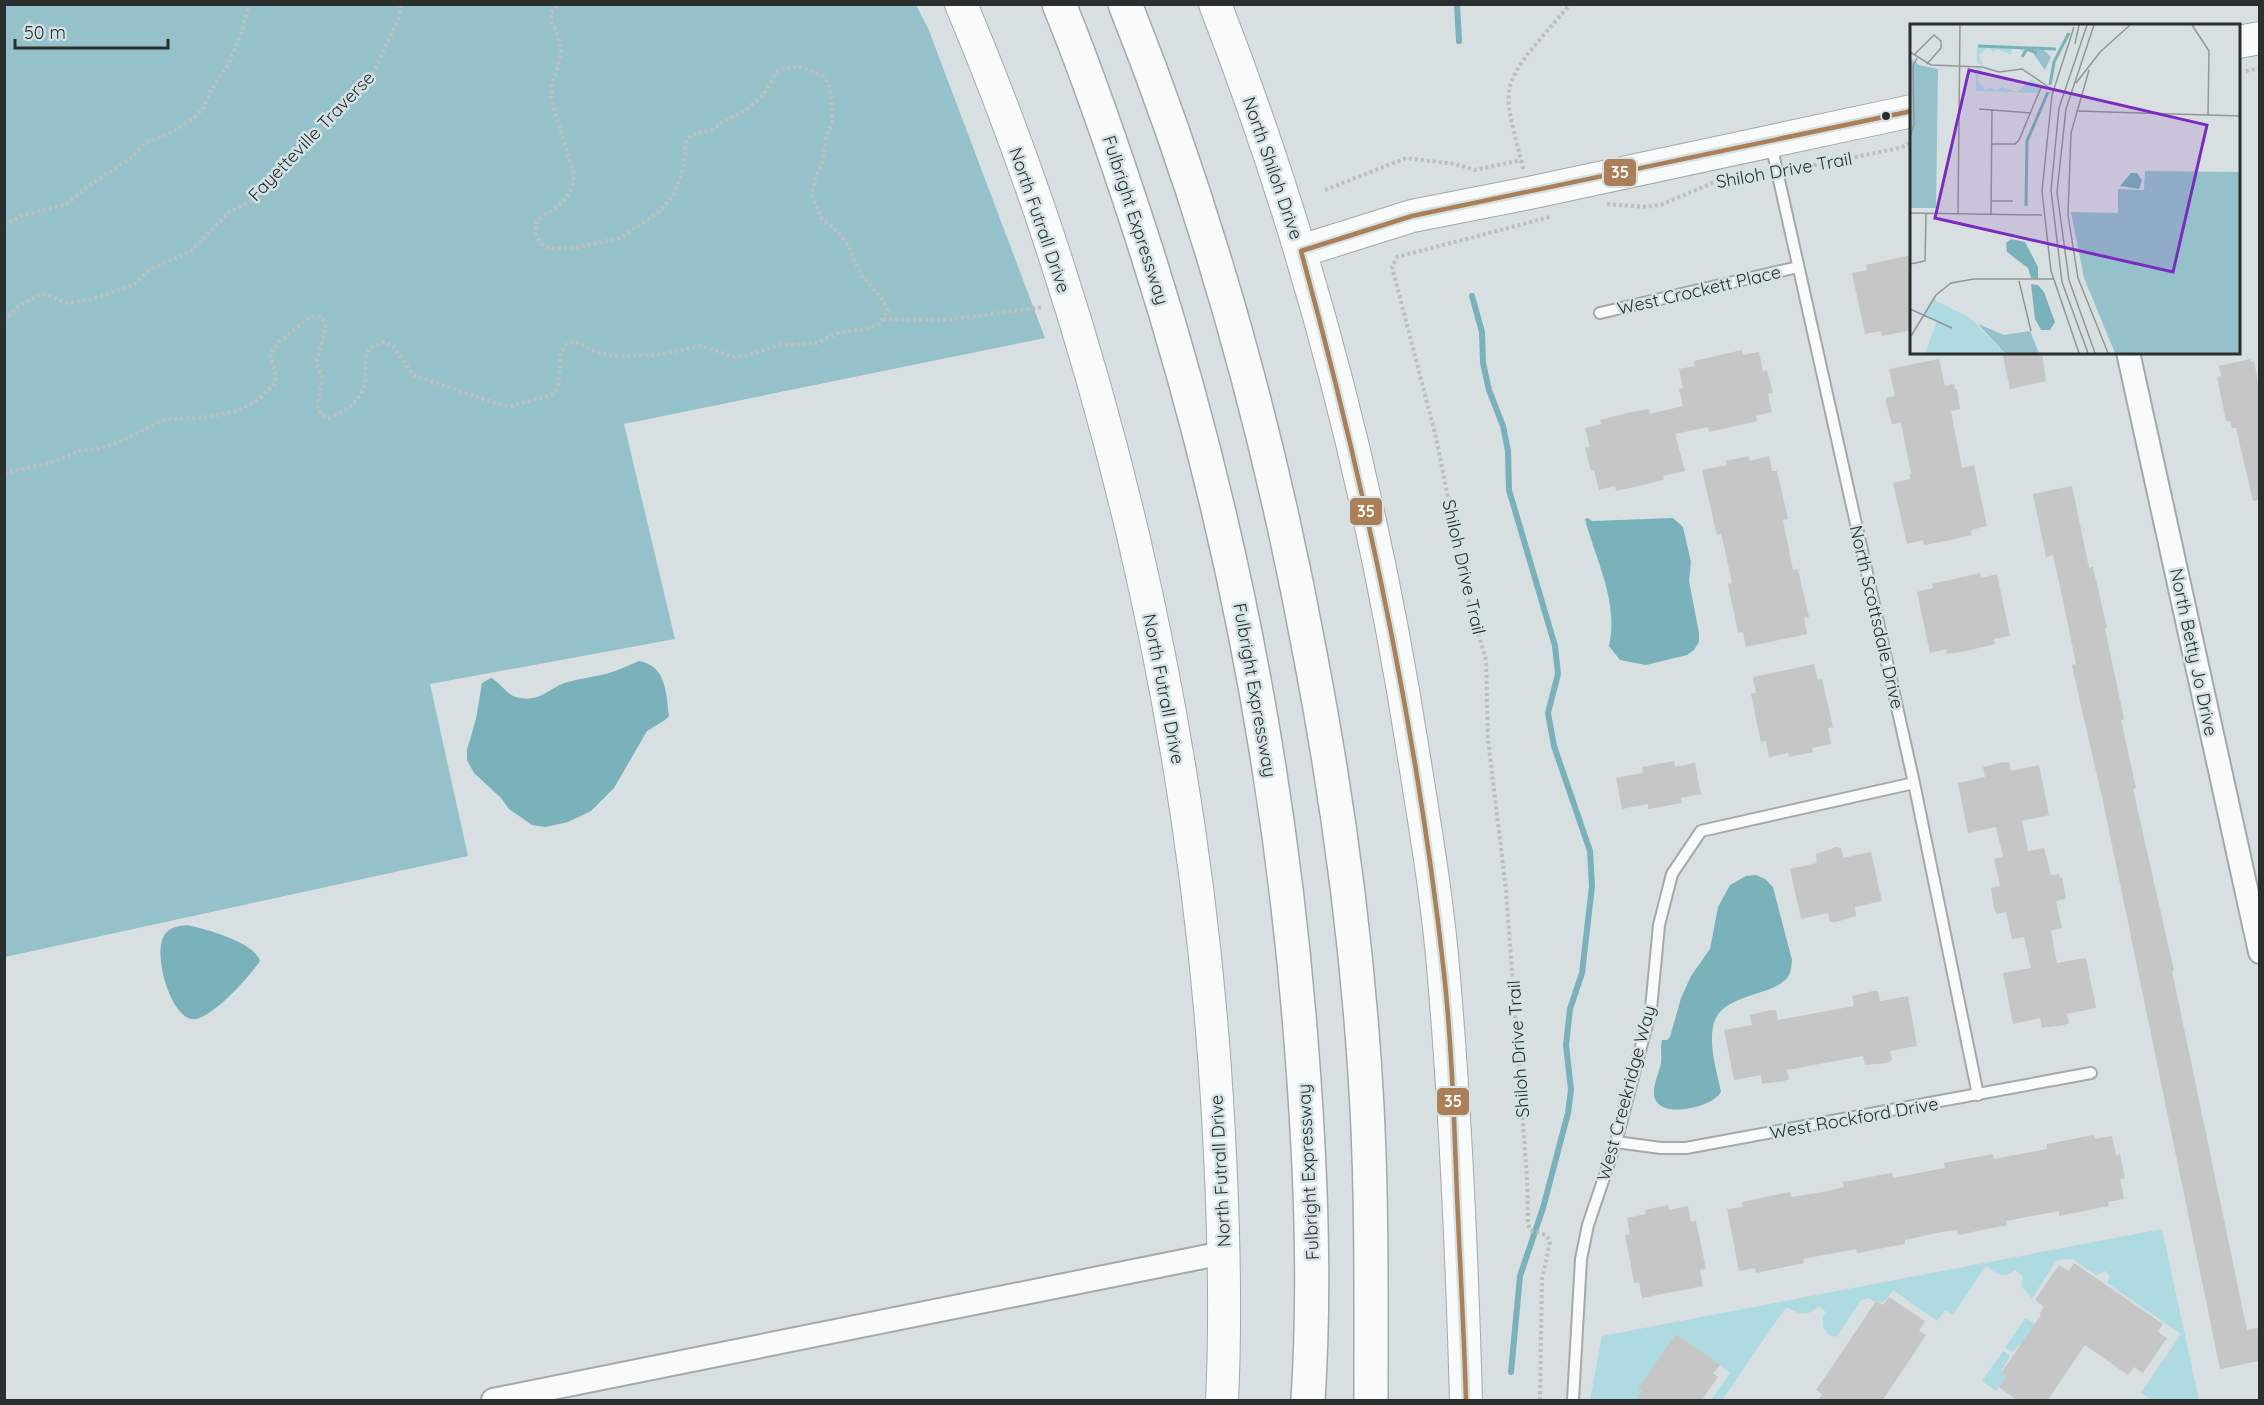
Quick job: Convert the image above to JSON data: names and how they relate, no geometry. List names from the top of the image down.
{
  "streets": {
    "highway": ["Fulbright Expressway"],
    "main road": ["North Shiloh Drive", "North Futrall Drive"],
    "street": ["North Betty Jo Drive"],
    "lane": [
      "West Crockett Place",
      "North Scottsdale Drive",
      "West Creekridge Way",
      "West Rockford Drive"
    ],
    "path": ["Fayetteville Traverse", "Shiloh Drive Trail"]
  },
  "crossings": [
    ["Shiloh Drive Trail", "North Scottsdale Drive"],
    ["West Crockett Place", "North Scottsdale Drive"],
    ["North Scottsdale Drive", "West Creekridge Way"],
    ["North Scottsdale Drive", "West Rockford Drive"],
    ["West Creekridge Way", "West Rockford Drive"]
  ],
  "lines": ["transit line 35"],
  "scale_bar": "50 m"
}
